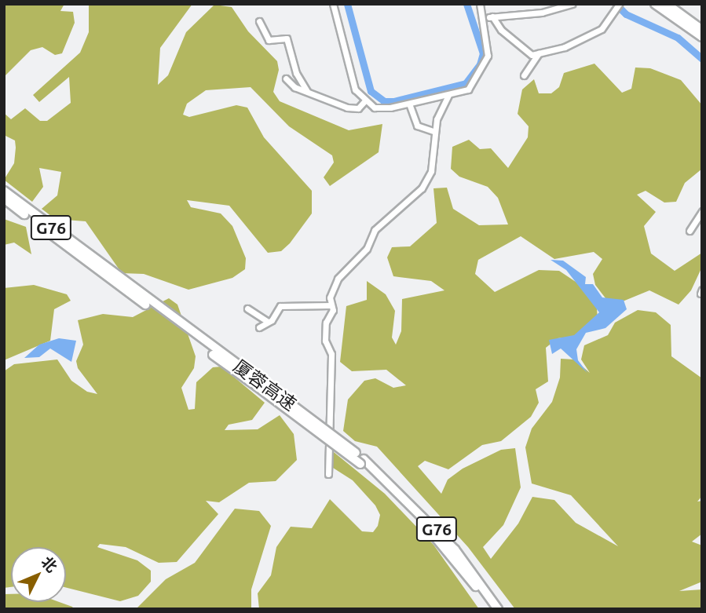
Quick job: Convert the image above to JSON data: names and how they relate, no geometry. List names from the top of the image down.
{
  "streets": {
    "highway": ["G76", "厦蓉高速"]
  },
  "north": "top right"
}
